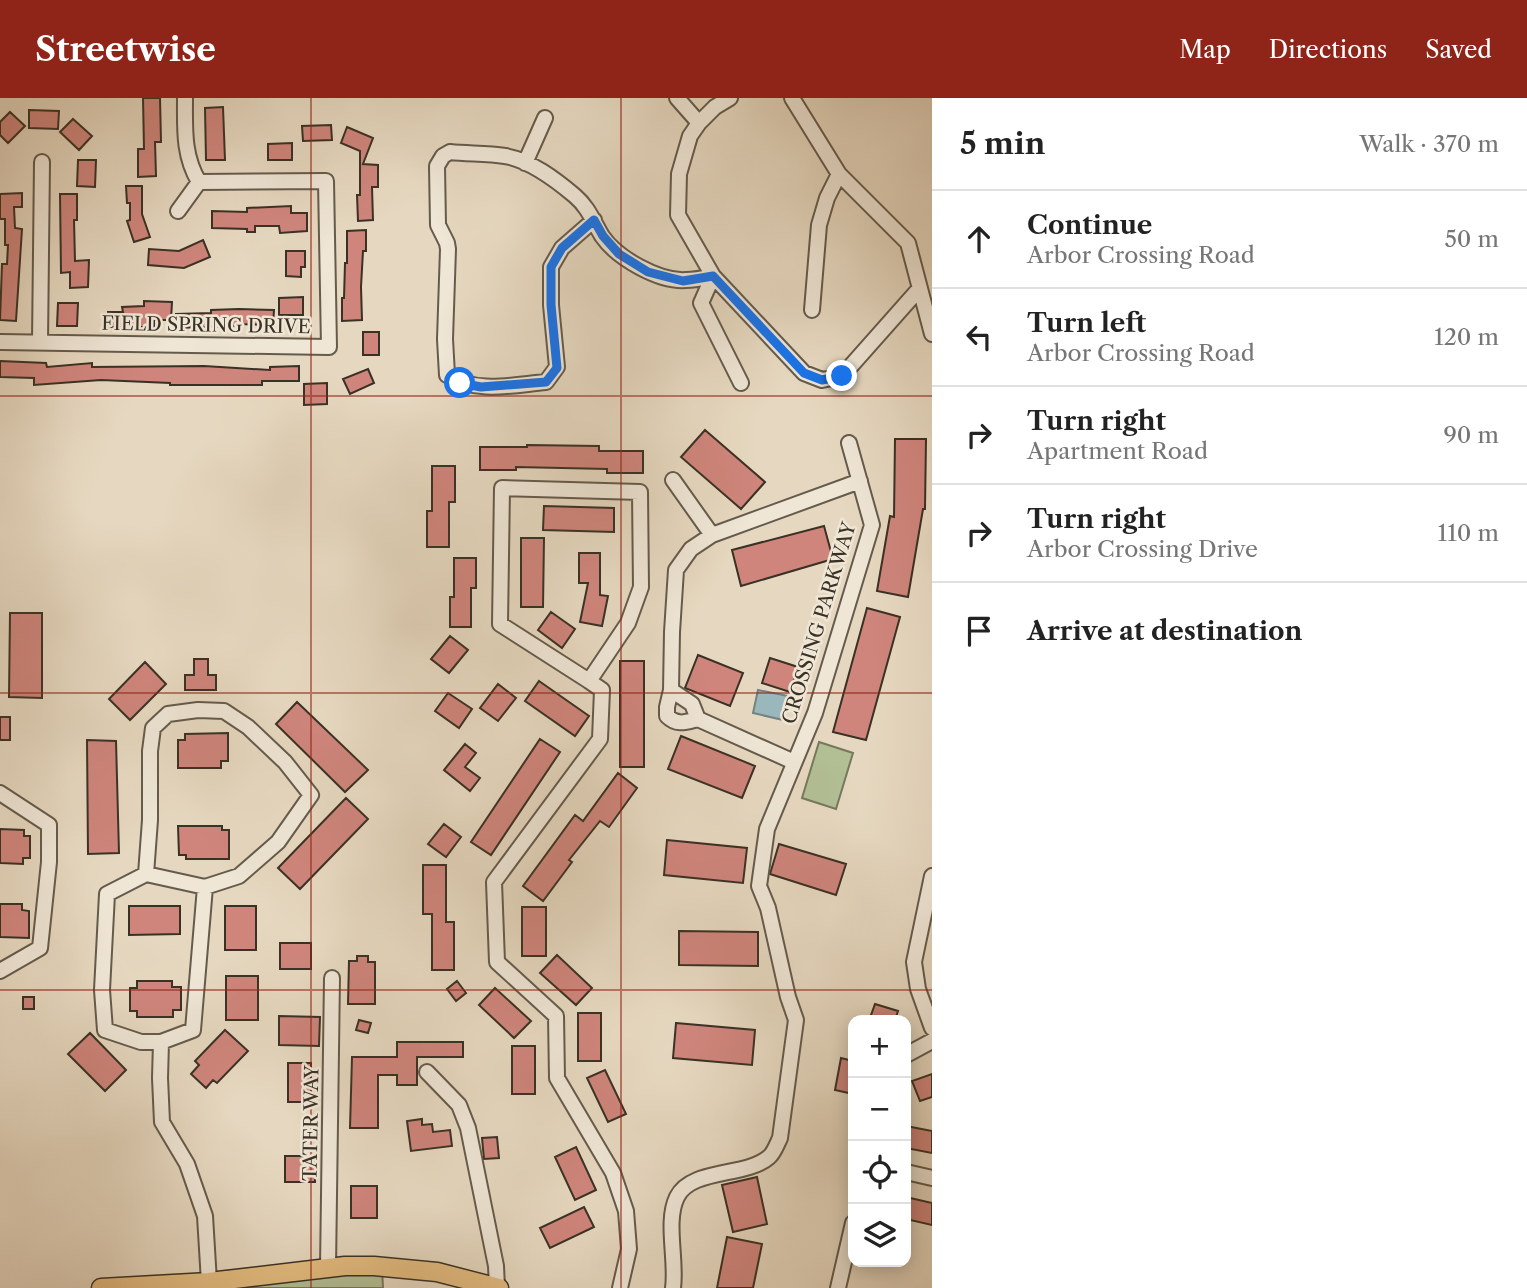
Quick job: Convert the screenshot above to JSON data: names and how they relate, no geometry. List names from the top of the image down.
{
  "streets": {
    "street": ["FIELD SPRING DRIVE", "CROSSING PARKWAY", "TATER WAY"]
  },
  "page": {
    "header": "Streetwise",
    "nav": ["Map", "Directions", "Saved"],
    "heading": ["5 min", "Walk · 370 m"],
    "list": [
      ["Continue", "Arbor Crossing Road", "50 m"],
      ["Turn left", "Arbor Crossing Road", "120 m"],
      ["Turn right", "Apartment Road", "90 m"],
      ["Turn right", "Arbor Crossing Drive", "110 m"],
      "Arrive at destination"
    ],
    "map_buttons": ["+", "−"]
  }
}
